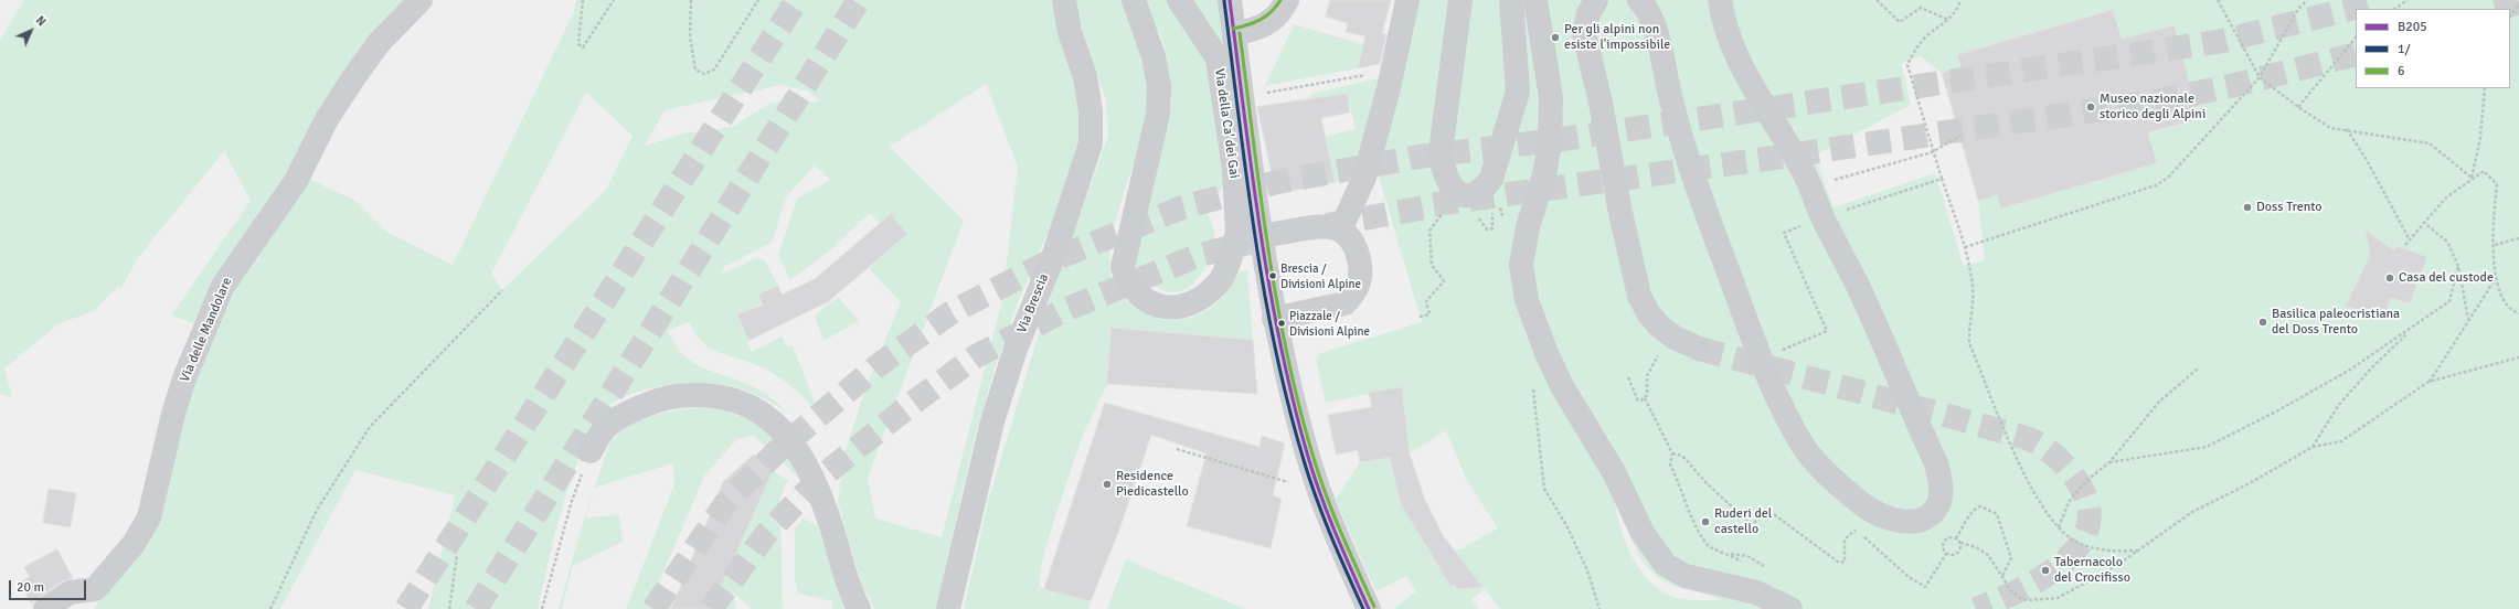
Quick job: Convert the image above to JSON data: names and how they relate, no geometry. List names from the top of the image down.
{
  "streets": {
    "street": ["Via della Ca' dei Gai", "Via Brescia", "Via delle Mandolare"]
  },
  "places": [
    "Per gli alpini non esiste l'impossibile",
    "Museo nazionale storico degli Alpini",
    "Doss Trento",
    "Brescia / Divisioni Alpine",
    "Casa del custode",
    "Basilica paleocristiana del Doss Trento",
    "Piazzale / Divisioni Alpine",
    "Residence Piedicastello",
    "Ruderi del castello",
    "Tabernacolo del Crocifisso"
  ],
  "lines": ["transit line B205", "transit line 6", "transit line 1/"],
  "legend": ["B205", "1/", "6"],
  "scale_bar": "20 m",
  "north": "top right"
}
